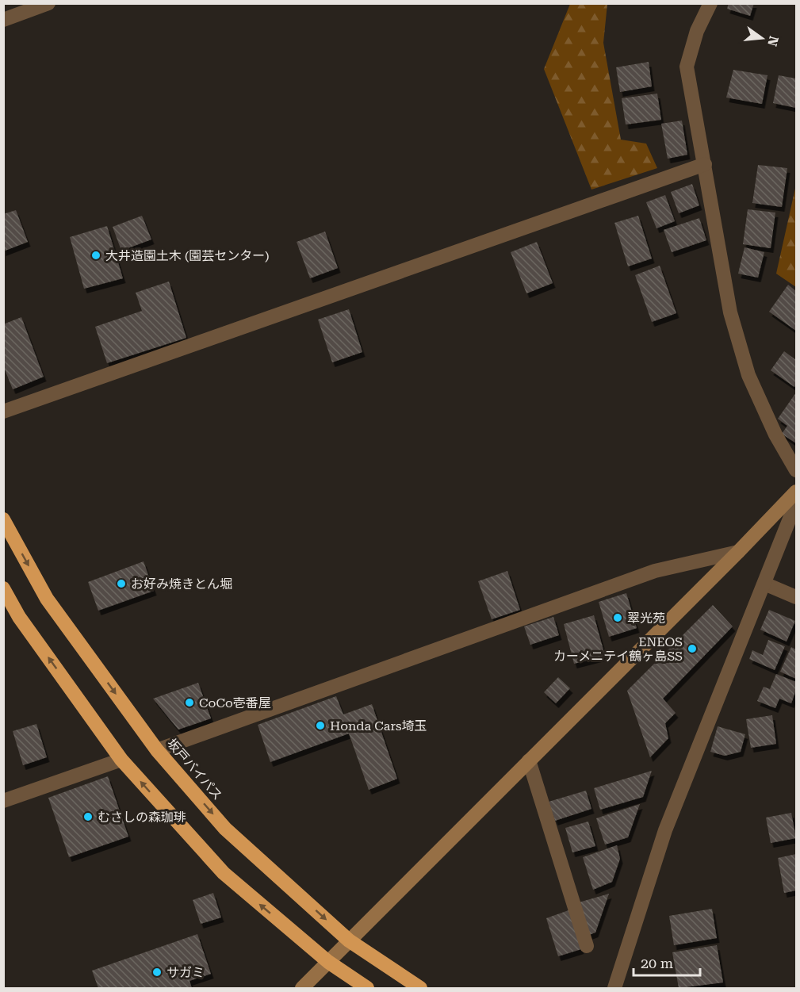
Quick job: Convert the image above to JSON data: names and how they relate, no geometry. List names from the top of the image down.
{
  "streets": {
    "highway": ["坂戸バイパス"]
  },
  "places": [
    "大井造園土木 (園芸センター)",
    "お好み焼きとん堀",
    "翠光苑",
    "ENEOS カーメニテイ鶴ヶ島SS",
    "CoCo壱番屋",
    "Honda Cars埼玉",
    "むさしの森珈琲",
    "サガミ"
  ],
  "scale_bar": "20 m",
  "north": "right"
}
